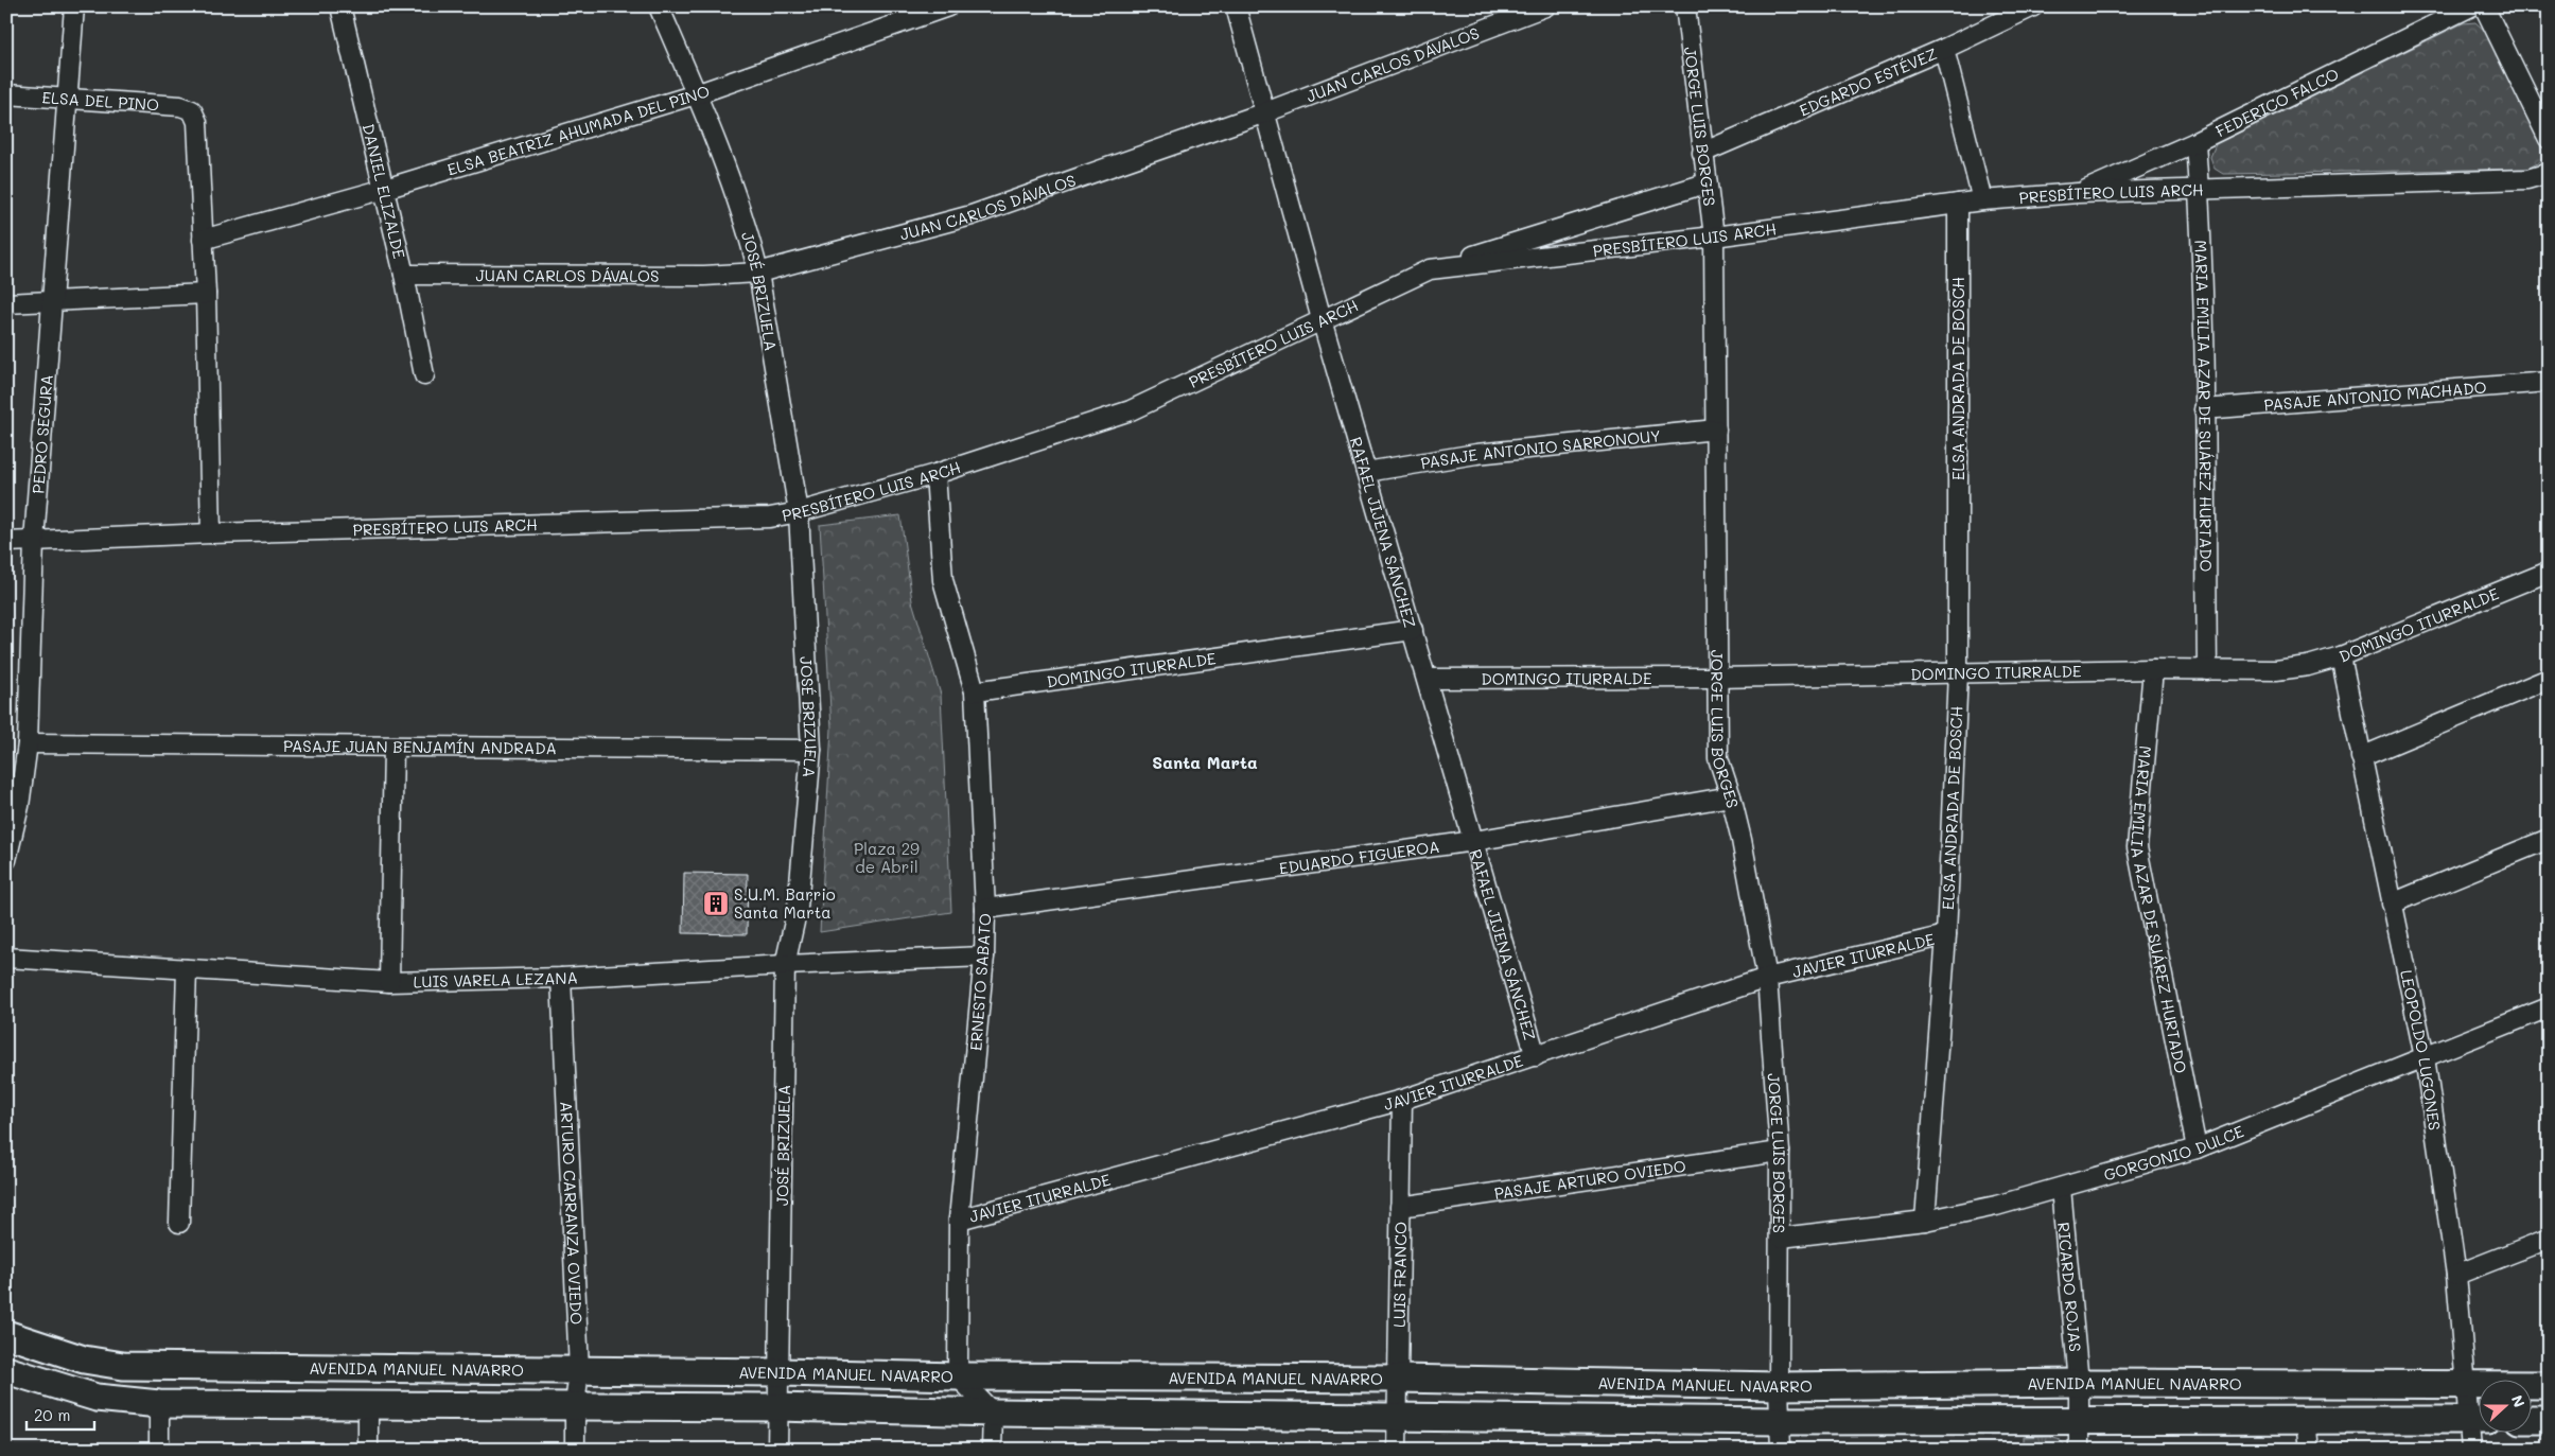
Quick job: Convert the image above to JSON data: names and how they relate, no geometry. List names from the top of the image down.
{
  "streets": {
    "main road": ["AVENIDA MANUEL NAVARRO"],
    "street": [
      "JUAN CARLOS DÁVALOS",
      "EDGARDO ESTÉVEZ",
      "ELSA DEL PINO",
      "FEDERICO FALCO",
      "JORGE LUIS BORGES",
      "ELSA BEATRIZ AHUMADA DEL PINO",
      "DANIEL ELIZALDE",
      "PRESBÍTERO LUIS ARCH",
      "JOSÉ BRIZUELA",
      "ELSA ANDRADA DE BOSCH",
      "PASAJE ANTONIO MACHADO",
      "MARIA EMILIA AZAR DE SUÁREZ HURTADO",
      "PEDRO SEGURA",
      "PASAJE ANTONIO SARRONOUY",
      "RAFAEL JIJENA SÁNCHEZ",
      "DOMINGO ITURRALDE",
      "PASAJE JUAN BENJAMÍN ANDRADA",
      "EDUARDO FIGUEROA",
      "JAVIER ITURRALDE",
      "LUIS VARELA LEZANA",
      "ERNESTO SABATO",
      "LEOPOLDO LUGONES",
      "GORGONIO DULCE",
      "PASAJE ARTURO OVIEDO",
      "ARTURO CARRANZA OVIEDO",
      "LUIS FRANCO",
      "RICARDO ROJAS"
    ]
  },
  "crossings": [
    ["JUAN CARLOS DÁVALOS", "DANIEL ELIZALDE"],
    ["JUAN CARLOS DÁVALOS", "JOSÉ BRIZUELA"],
    ["JUAN CARLOS DÁVALOS", "RAFAEL JIJENA SÁNCHEZ"],
    ["EDGARDO ESTÉVEZ", "JORGE LUIS BORGES"],
    ["ELSA DEL PINO", "ELSA BEATRIZ AHUMADA DEL PINO"],
    ["ELSA DEL PINO", "PEDRO SEGURA"],
    ["FEDERICO FALCO", "PRESBÍTERO LUIS ARCH"],
    ["FEDERICO FALCO", "MARIA EMILIA AZAR DE SUÁREZ HURTADO"],
    ["JORGE LUIS BORGES", "PRESBÍTERO LUIS ARCH"],
    ["JORGE LUIS BORGES", "PASAJE ANTONIO SARRONOUY"],
    ["JORGE LUIS BORGES", "DOMINGO ITURRALDE"],
    ["JORGE LUIS BORGES", "EDUARDO FIGUEROA"],
    ["JORGE LUIS BORGES", "JAVIER ITURRALDE"],
    ["JORGE LUIS BORGES", "GORGONIO DULCE"],
    ["JORGE LUIS BORGES", "PASAJE ARTURO OVIEDO"],
    ["JORGE LUIS BORGES", "AVENIDA MANUEL NAVARRO"],
    ["ELSA BEATRIZ AHUMADA DEL PINO", "DANIEL ELIZALDE"],
    ["ELSA BEATRIZ AHUMADA DEL PINO", "JOSÉ BRIZUELA"],
    ["PRESBÍTERO LUIS ARCH", "JOSÉ BRIZUELA"],
    ["PRESBÍTERO LUIS ARCH", "ELSA ANDRADA DE BOSCH"],
    ["PRESBÍTERO LUIS ARCH", "MARIA EMILIA AZAR DE SUÁREZ HURTADO"],
    ["PRESBÍTERO LUIS ARCH", "PEDRO SEGURA"],
    ["PRESBÍTERO LUIS ARCH", "RAFAEL JIJENA SÁNCHEZ"],
    ["PRESBÍTERO LUIS ARCH", "ERNESTO SABATO"],
    ["JOSÉ BRIZUELA", "PASAJE JUAN BENJAMÍN ANDRADA"],
    ["JOSÉ BRIZUELA", "LUIS VARELA LEZANA"],
    ["JOSÉ BRIZUELA", "AVENIDA MANUEL NAVARRO"],
    ["ELSA ANDRADA DE BOSCH", "DOMINGO ITURRALDE"],
    ["ELSA ANDRADA DE BOSCH", "JAVIER ITURRALDE"],
    ["ELSA ANDRADA DE BOSCH", "GORGONIO DULCE"],
    ["PASAJE ANTONIO MACHADO", "MARIA EMILIA AZAR DE SUÁREZ HURTADO"],
    ["MARIA EMILIA AZAR DE SUÁREZ HURTADO", "DOMINGO ITURRALDE"],
    ["MARIA EMILIA AZAR DE SUÁREZ HURTADO", "GORGONIO DULCE"],
    ["PEDRO SEGURA", "PASAJE JUAN BENJAMÍN ANDRADA"],
    ["PASAJE ANTONIO SARRONOUY", "RAFAEL JIJENA SÁNCHEZ"],
    ["RAFAEL JIJENA SÁNCHEZ", "DOMINGO ITURRALDE"],
    ["RAFAEL JIJENA SÁNCHEZ", "EDUARDO FIGUEROA"],
    ["RAFAEL JIJENA SÁNCHEZ", "JAVIER ITURRALDE"],
    ["DOMINGO ITURRALDE", "ERNESTO SABATO"],
    ["DOMINGO ITURRALDE", "LEOPOLDO LUGONES"],
    ["EDUARDO FIGUEROA", "ERNESTO SABATO"],
    ["JAVIER ITURRALDE", "ERNESTO SABATO"],
    ["JAVIER ITURRALDE", "LUIS FRANCO"],
    ["LUIS VARELA LEZANA", "ERNESTO SABATO"],
    ["LUIS VARELA LEZANA", "ARTURO CARRANZA OVIEDO"],
    ["ERNESTO SABATO", "AVENIDA MANUEL NAVARRO"],
    ["LEOPOLDO LUGONES", "GORGONIO DULCE"],
    ["LEOPOLDO LUGONES", "AVENIDA MANUEL NAVARRO"],
    ["GORGONIO DULCE", "RICARDO ROJAS"],
    ["PASAJE ARTURO OVIEDO", "LUIS FRANCO"],
    ["ARTURO CARRANZA OVIEDO", "AVENIDA MANUEL NAVARRO"],
    ["LUIS FRANCO", "AVENIDA MANUEL NAVARRO"],
    ["RICARDO ROJAS", "AVENIDA MANUEL NAVARRO"]
  ],
  "districts": ["Santa Marta"],
  "parks": ["Plaza 29 de Abril"],
  "places": {
    "building": ["S.U.M. Barrio Santa Marta"]
  },
  "scale_bar": "20 m",
  "north": "right"
}
